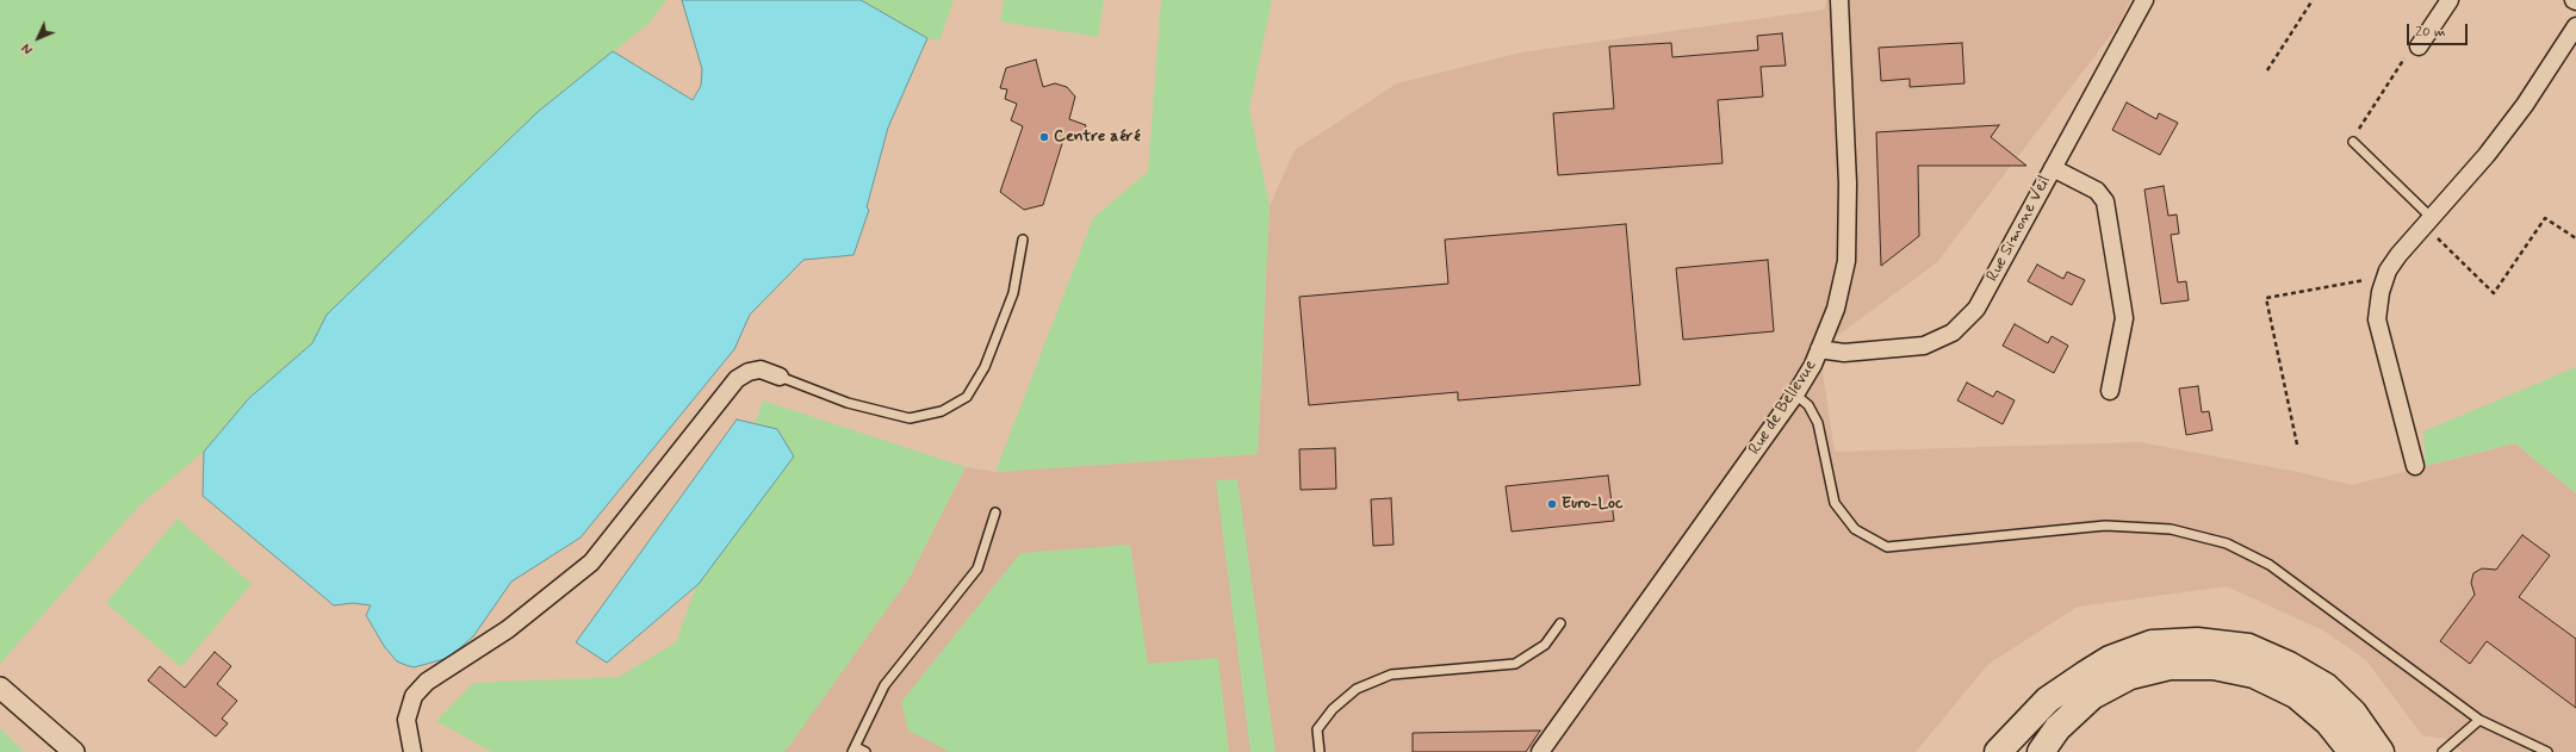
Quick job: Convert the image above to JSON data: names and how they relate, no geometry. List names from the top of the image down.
{
  "streets": {
    "street": ["Rue Simone Veil", "Rue de Bellevue"]
  },
  "crossings": [
    ["Rue Simone Veil", "Rue de Bellevue"]
  ],
  "places": ["Centre aéré", "Euro-Loc"],
  "scale_bar": "20 m",
  "north": "bottom left"
}
